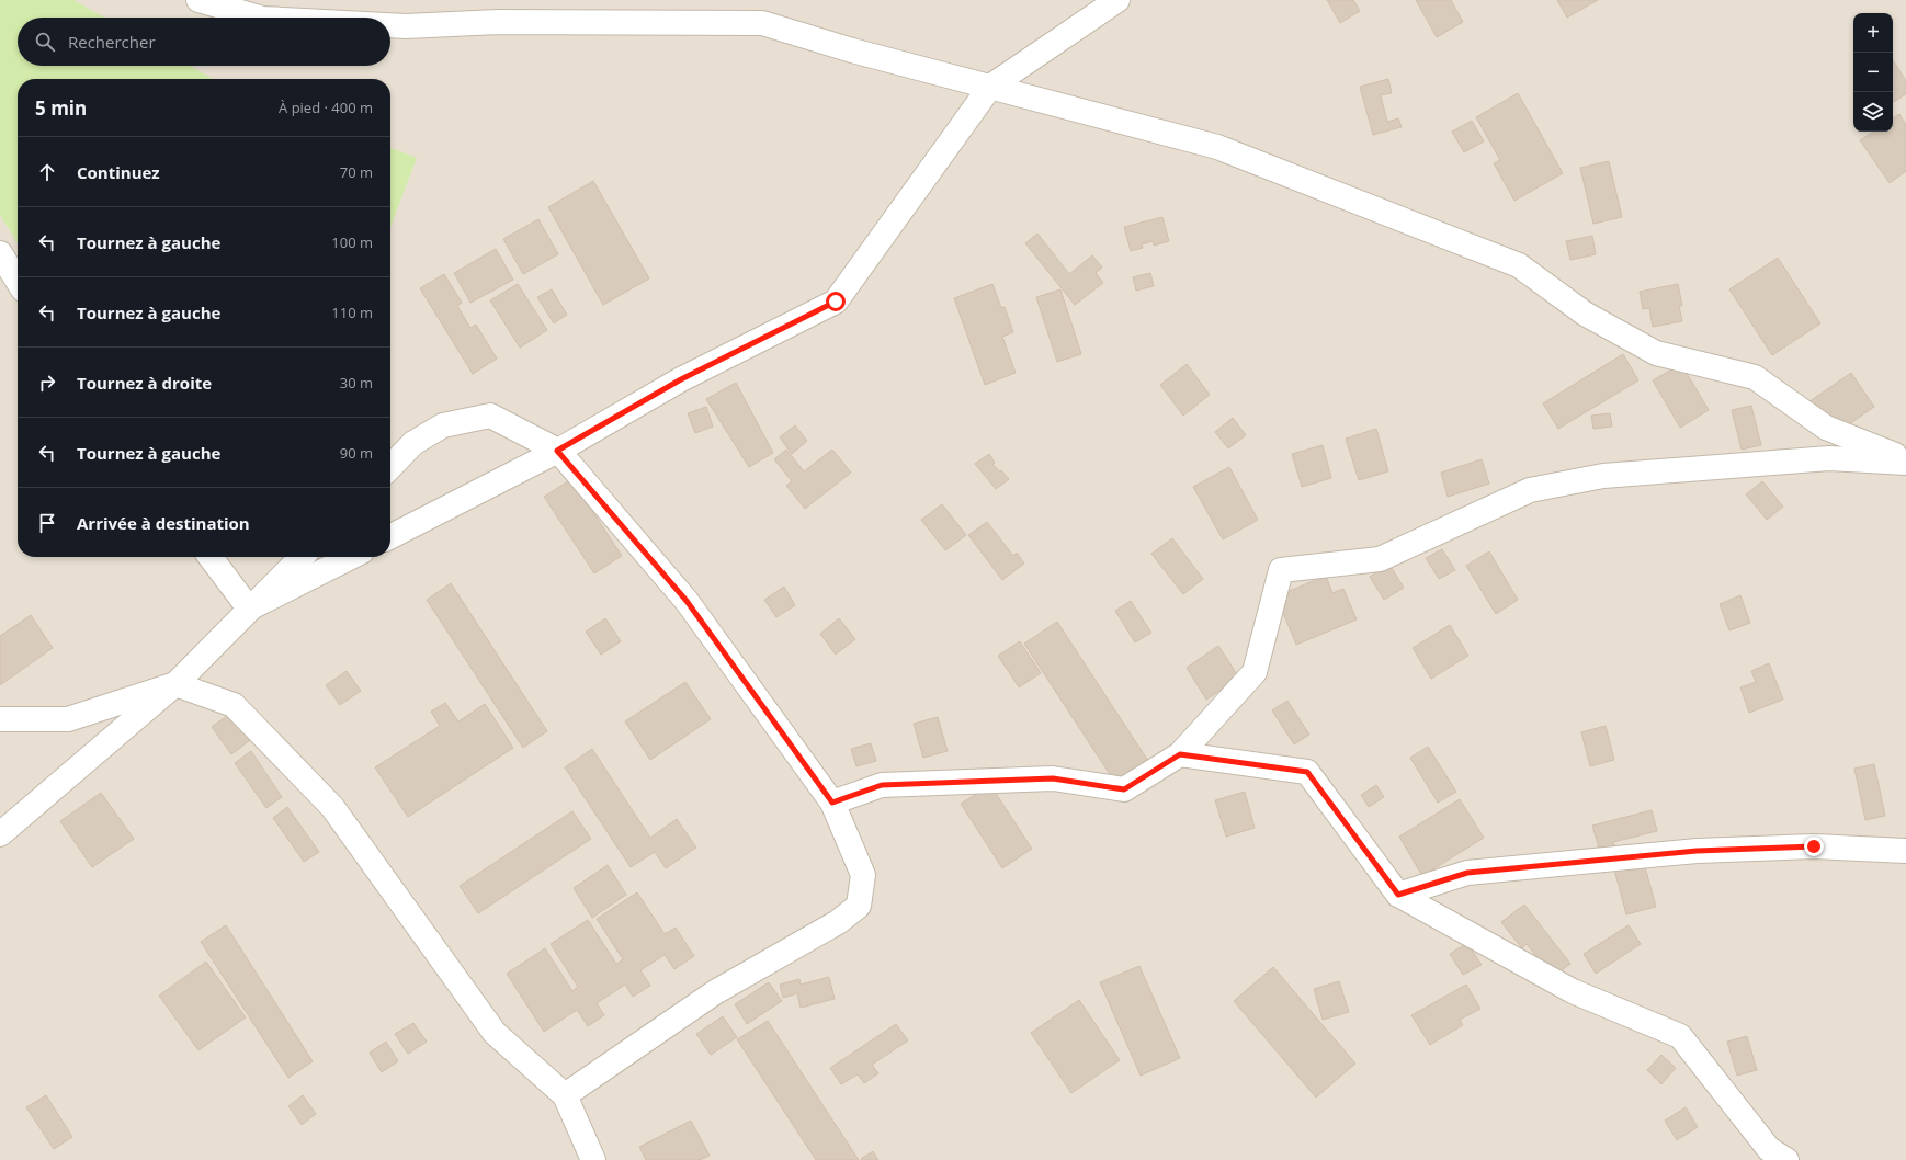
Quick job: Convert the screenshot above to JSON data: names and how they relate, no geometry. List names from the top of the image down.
{
  "page": {
    "map_buttons": ["+", "−"],
    "search": "Rechercher",
    "heading": ["5 min", "À pied · 400 m"],
    "list": [
      ["Continuez", "70 m"],
      ["Tournez à gauche", "100 m"],
      ["Tournez à gauche", "110 m"],
      ["Tournez à droite", "30 m"],
      ["Tournez à gauche", "90 m"],
      "Arrivée à destination"
    ]
  }
}
